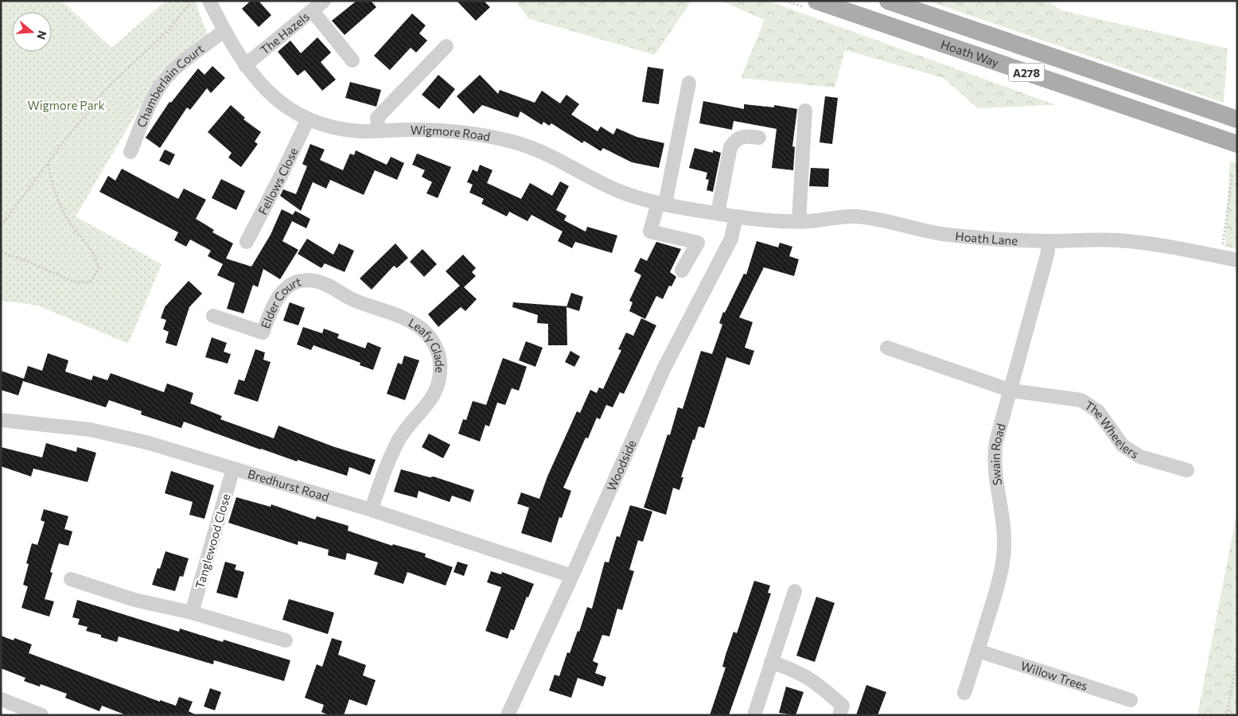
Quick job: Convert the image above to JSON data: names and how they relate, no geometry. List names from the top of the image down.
{
  "streets": {
    "main road": ["Hoath Way", "A278"],
    "street": [
      "The Hazels",
      "Chamberlain Court",
      "Wigmore Road",
      "Fellows Close",
      "Hoath Lane",
      "Elder Court",
      "Leafy Glade",
      "The Wheelers",
      "Swain Road",
      "Woodside",
      "Bredhurst Road",
      "Tanglewood Close",
      "Willow Trees"
    ]
  },
  "crossings": [
    ["The Hazels", "Wigmore Road"],
    ["Chamberlain Court", "Wigmore Road"],
    ["Wigmore Road", "Fellows Close"],
    ["Wigmore Road", "Hoath Lane"],
    ["Wigmore Road", "Woodside"],
    ["Hoath Lane", "Swain Road"],
    ["Hoath Lane", "Woodside"],
    ["Elder Court", "Leafy Glade"],
    ["Leafy Glade", "Bredhurst Road"],
    ["The Wheelers", "Swain Road"],
    ["Swain Road", "Willow Trees"],
    ["Woodside", "Bredhurst Road"],
    ["Bredhurst Road", "Tanglewood Close"]
  ],
  "parks": ["Wigmore Park"],
  "north": "right"
}
